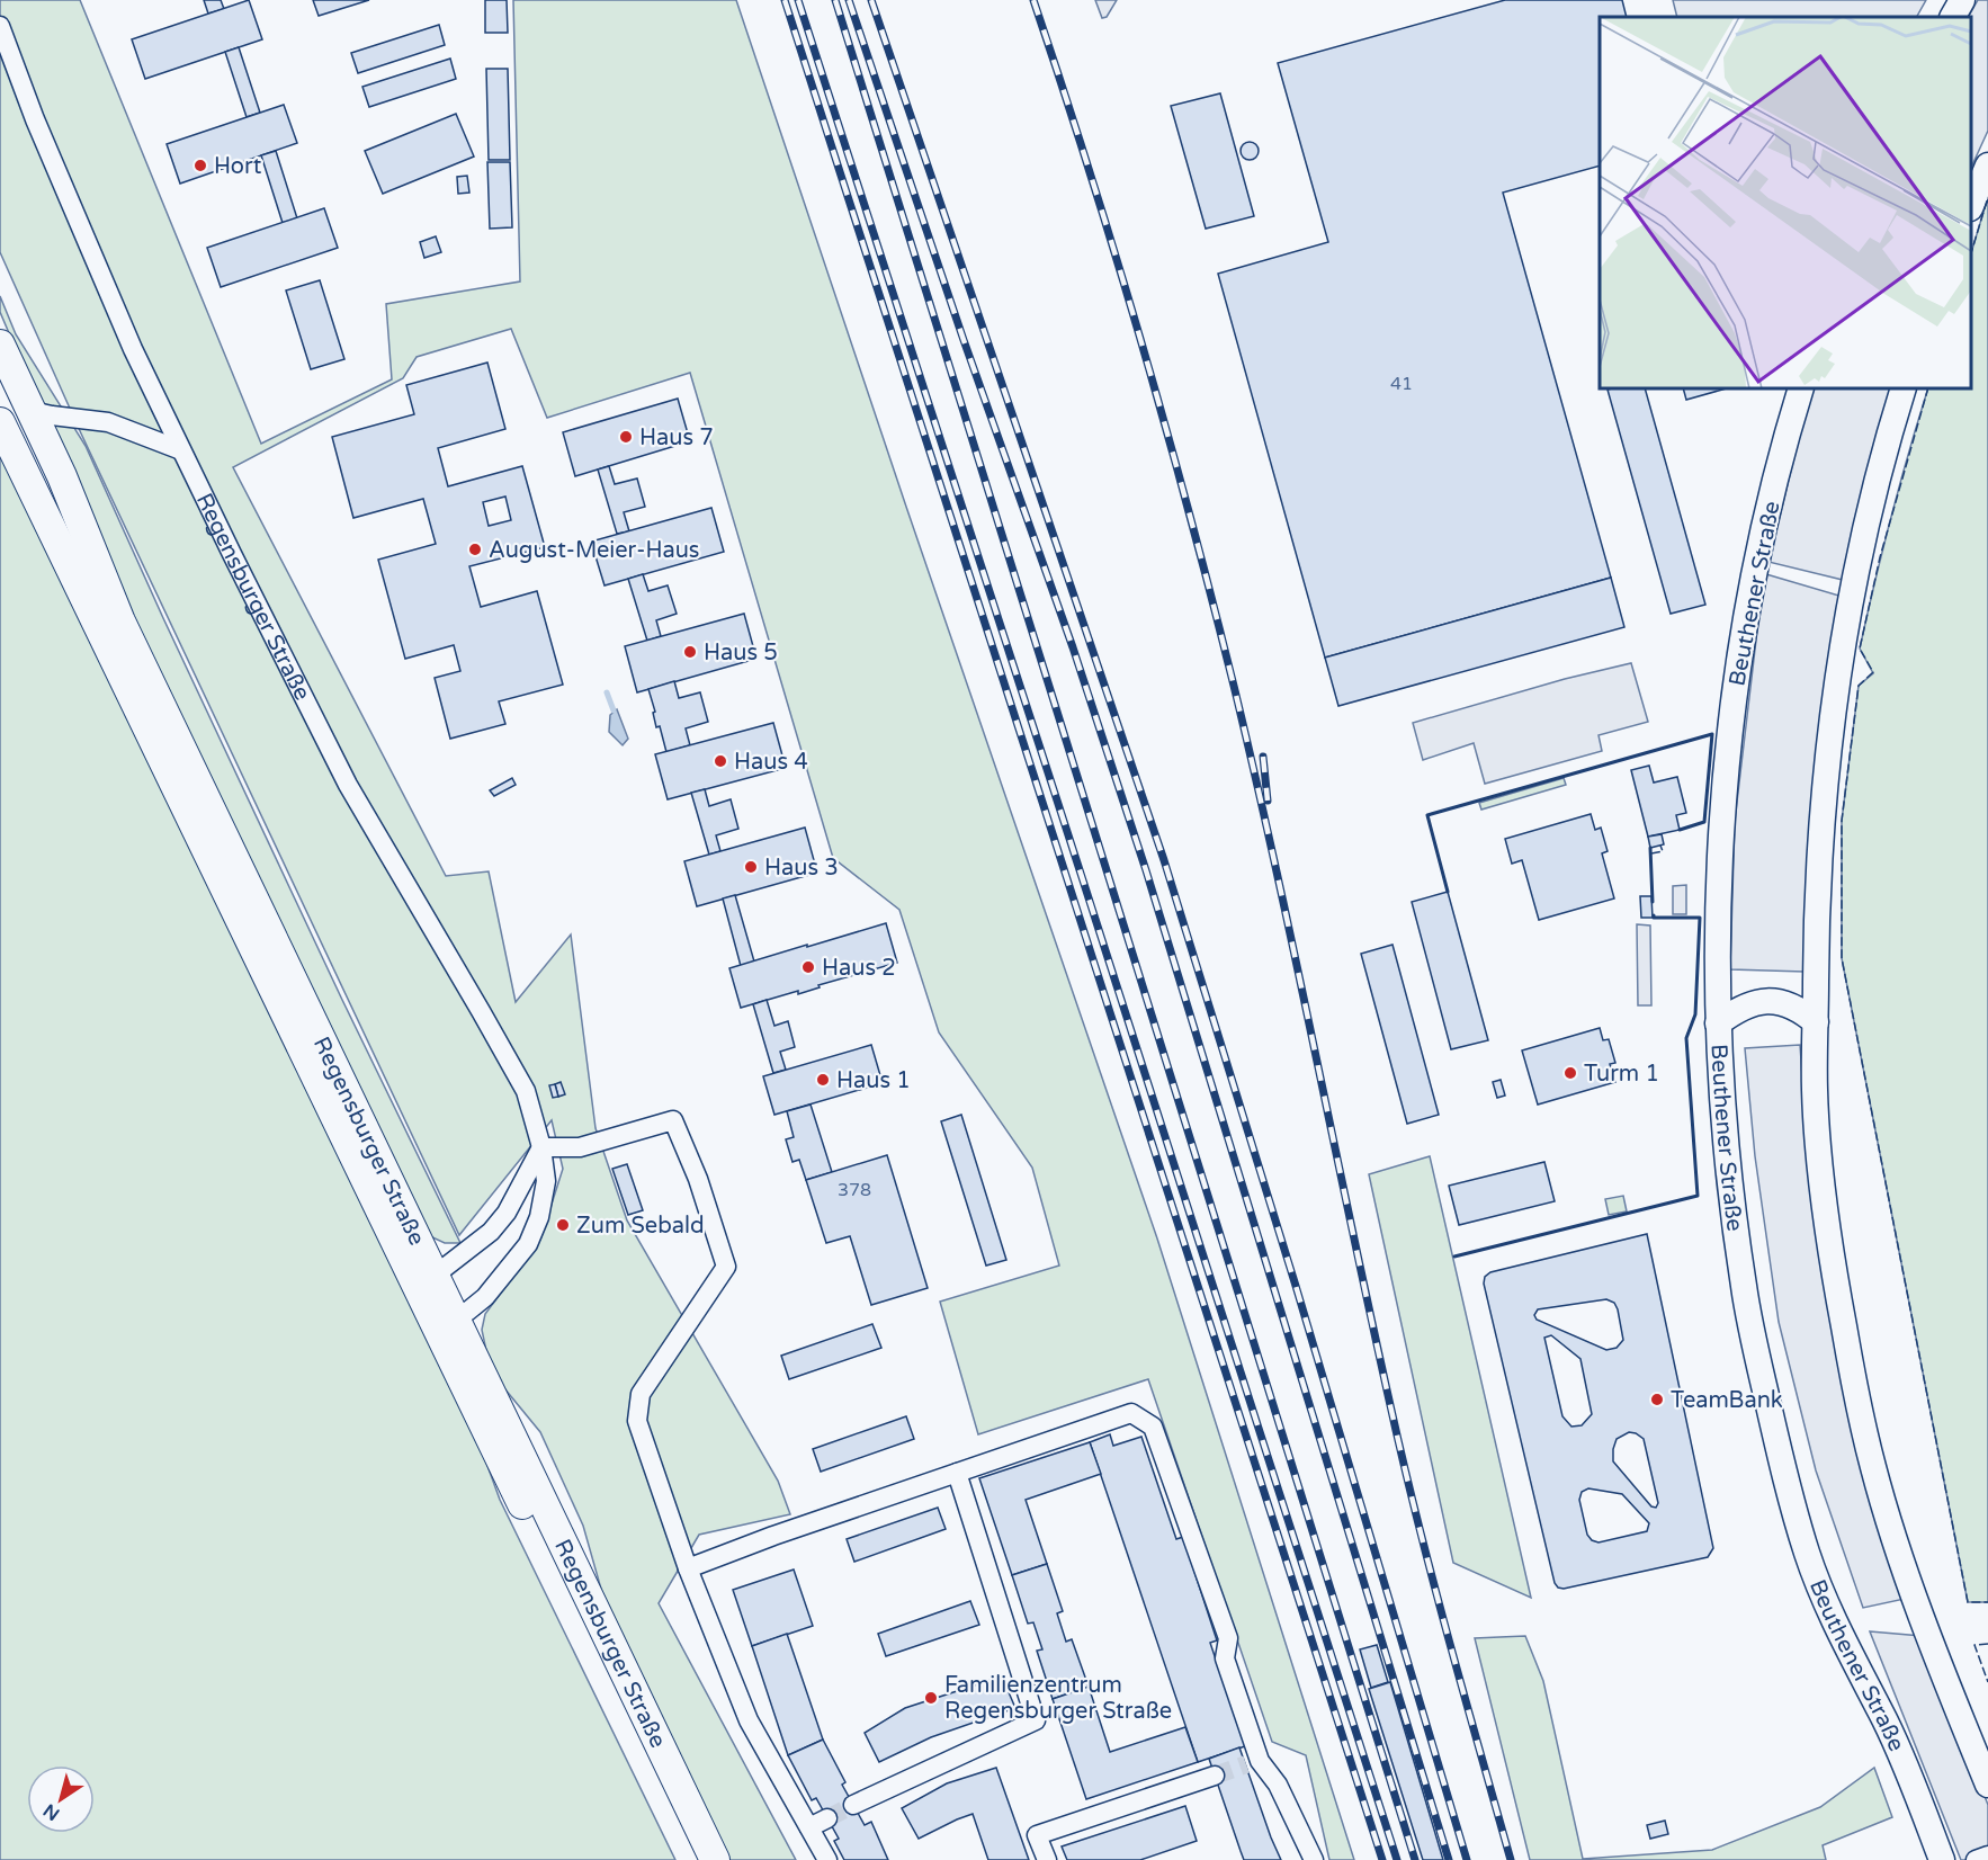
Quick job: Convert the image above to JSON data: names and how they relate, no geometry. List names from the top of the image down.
{
  "streets": {
    "main road": ["Beuthener Straße", "Regensburger Straße"]
  },
  "places": [
    "Hort",
    "Haus 7",
    "August-Meier-Haus",
    "Haus 5",
    "Haus 4",
    "Haus 3",
    "Haus 2",
    "Turm 1",
    "Haus 1",
    "Zum Sebald",
    "TeamBank",
    "Familienzentrum Regensburger Straße"
  ],
  "house_numbers": ["41", "378"],
  "north": "bottom left"
}
